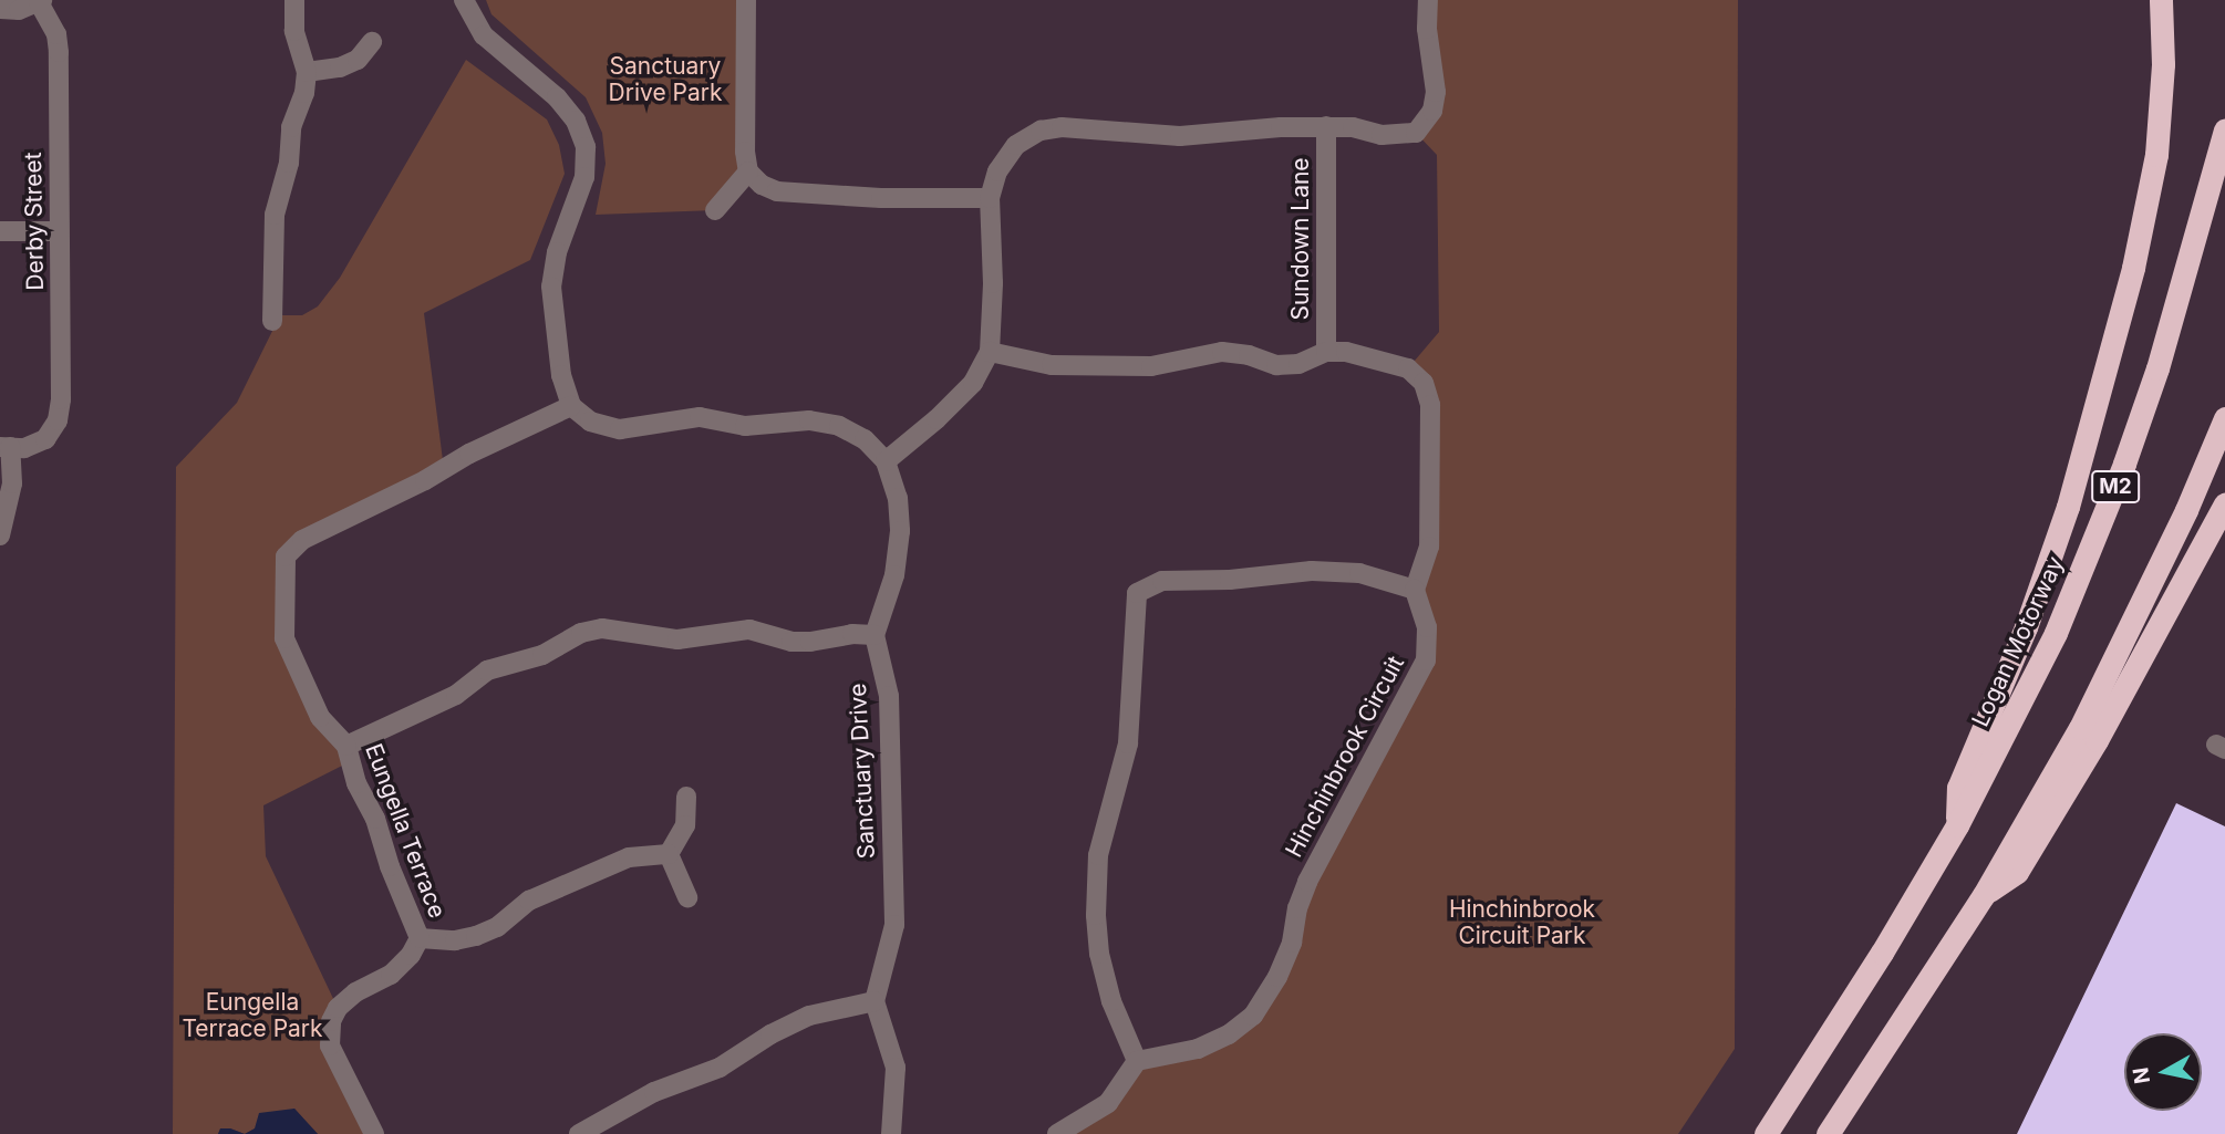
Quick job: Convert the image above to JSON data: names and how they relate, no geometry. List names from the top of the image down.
{
  "streets": {
    "highway": ["M2", "Logan Motorway"],
    "street": [
      "Derby Street",
      "Sundown Lane",
      "Hinchinbrook Circuit",
      "Sanctuary Drive",
      "Eungella Terrace"
    ]
  },
  "parks": ["Sanctuary Drive Park", "Hinchinbrook Circuit Park", "Eungella Terrace Park"],
  "north": "left"
}
